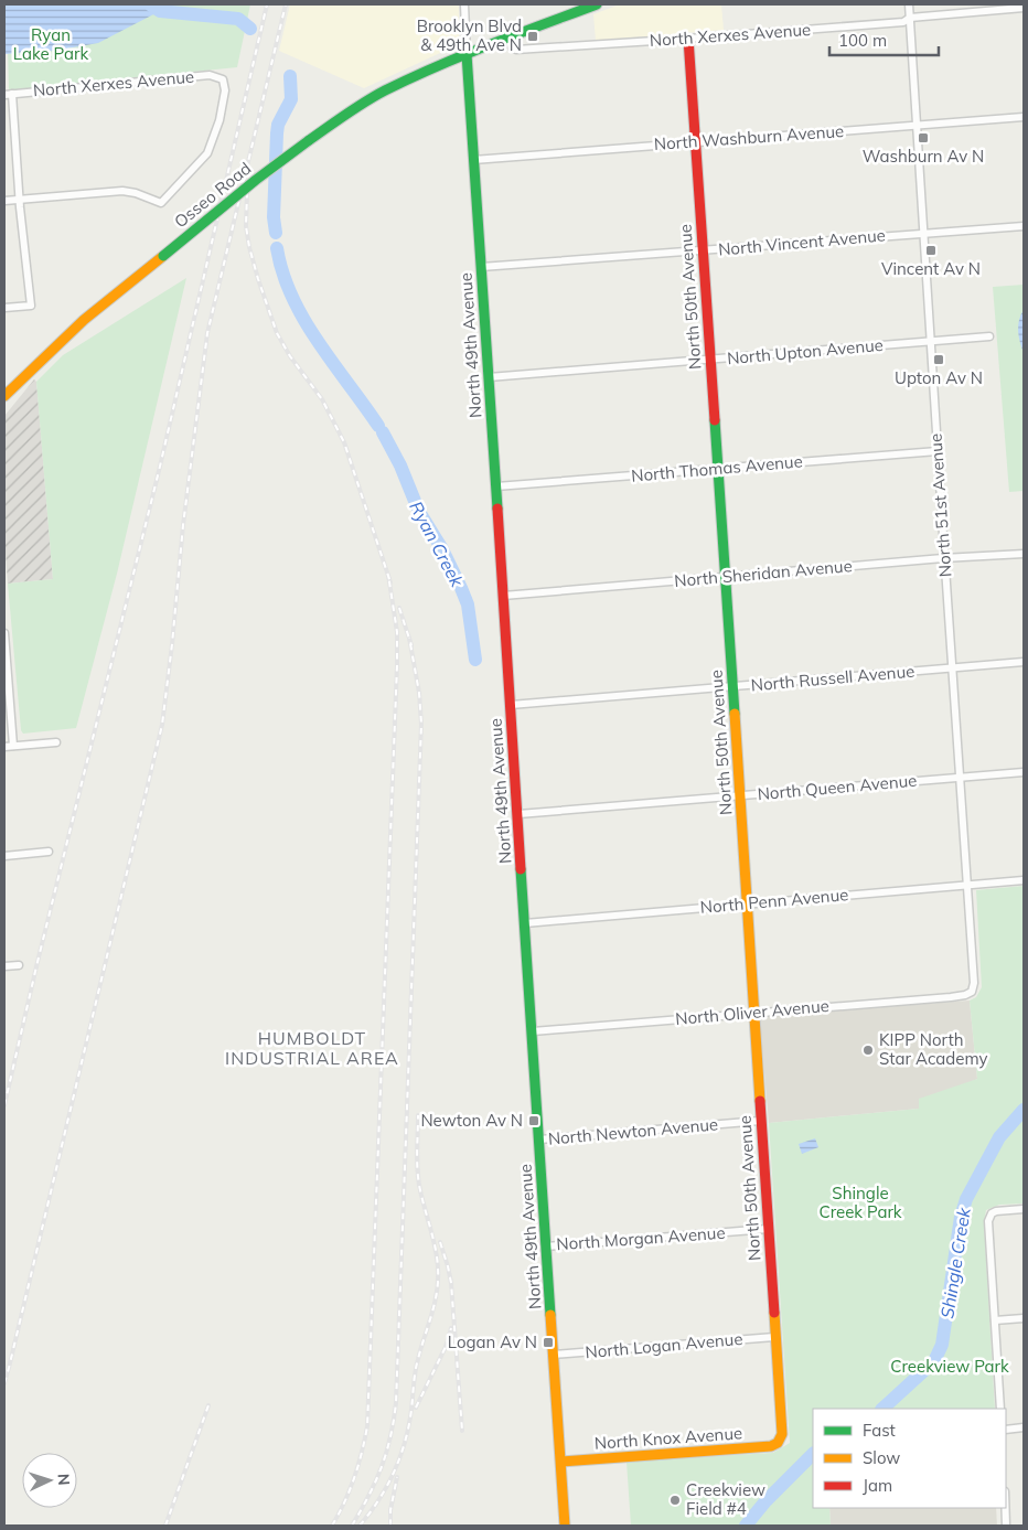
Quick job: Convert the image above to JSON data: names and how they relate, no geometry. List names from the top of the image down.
{
  "streets": {
    "street": [
      "North Xerxes Avenue",
      "North Washburn Avenue",
      "Osseo Road",
      "North Vincent Avenue",
      "North 50th Avenue",
      "North 49th Avenue",
      "North Upton Avenue",
      "North Thomas Avenue",
      "North 51st Avenue",
      "North Sheridan Avenue",
      "North Russell Avenue",
      "North Queen Avenue",
      "North Penn Avenue",
      "North Oliver Avenue",
      "North Newton Avenue",
      "North Morgan Avenue",
      "North Logan Avenue",
      "North Knox Avenue"
    ]
  },
  "crossings": [
    ["North Xerxes Avenue", "Osseo Road"],
    ["North Xerxes Avenue", "North 50th Avenue"],
    ["North Xerxes Avenue", "North 51st Avenue"],
    ["North Washburn Avenue", "North 50th Avenue"],
    ["North Washburn Avenue", "North 49th Avenue"],
    ["North Washburn Avenue", "North 51st Avenue"],
    ["Osseo Road", "North 49th Avenue"],
    ["North Vincent Avenue", "North 50th Avenue"],
    ["North Vincent Avenue", "North 49th Avenue"],
    ["North Vincent Avenue", "North 51st Avenue"],
    ["North 50th Avenue", "North Upton Avenue"],
    ["North 50th Avenue", "North Thomas Avenue"],
    ["North 50th Avenue", "North Sheridan Avenue"],
    ["North 50th Avenue", "North Russell Avenue"],
    ["North 50th Avenue", "North Queen Avenue"],
    ["North 50th Avenue", "North Penn Avenue"],
    ["North 50th Avenue", "North Oliver Avenue"],
    ["North 50th Avenue", "North Newton Avenue"],
    ["North 50th Avenue", "North Morgan Avenue"],
    ["North 50th Avenue", "North Logan Avenue"],
    ["North 50th Avenue", "North Knox Avenue"],
    ["North 49th Avenue", "North Upton Avenue"],
    ["North 49th Avenue", "North Thomas Avenue"],
    ["North 49th Avenue", "North Sheridan Avenue"],
    ["North 49th Avenue", "North Russell Avenue"],
    ["North 49th Avenue", "North Queen Avenue"],
    ["North 49th Avenue", "North Penn Avenue"],
    ["North 49th Avenue", "North Oliver Avenue"],
    ["North 49th Avenue", "North Newton Avenue"],
    ["North 49th Avenue", "North Morgan Avenue"],
    ["North 49th Avenue", "North Logan Avenue"],
    ["North 49th Avenue", "North Knox Avenue"],
    ["North Upton Avenue", "North 51st Avenue"],
    ["North Thomas Avenue", "North 51st Avenue"],
    ["North 51st Avenue", "North Sheridan Avenue"],
    ["North 51st Avenue", "North Russell Avenue"],
    ["North 51st Avenue", "North Queen Avenue"],
    ["North 51st Avenue", "North Penn Avenue"],
    ["North 51st Avenue", "North Oliver Avenue"]
  ],
  "districts": ["HUMBOLDT INDUSTRIAL AREA"],
  "water": ["Ryan Creek", "Shingle Creek"],
  "parks": ["Ryan Lake Park", "Shingle Creek Park", "Creekview Park"],
  "places": {
    "transit": [
      "Brooklyn Blvd & 49th Ave N",
      "Washburn Av N",
      "Vincent Av N",
      "Upton Av N",
      "Newton Av N",
      "Logan Av N"
    ],
    "other": ["KIPP North Star Academy", "Creekview Field #4"]
  },
  "legend": ["Fast", "Slow", "Jam"],
  "scale_bar": "100 m",
  "north": "right"
}
